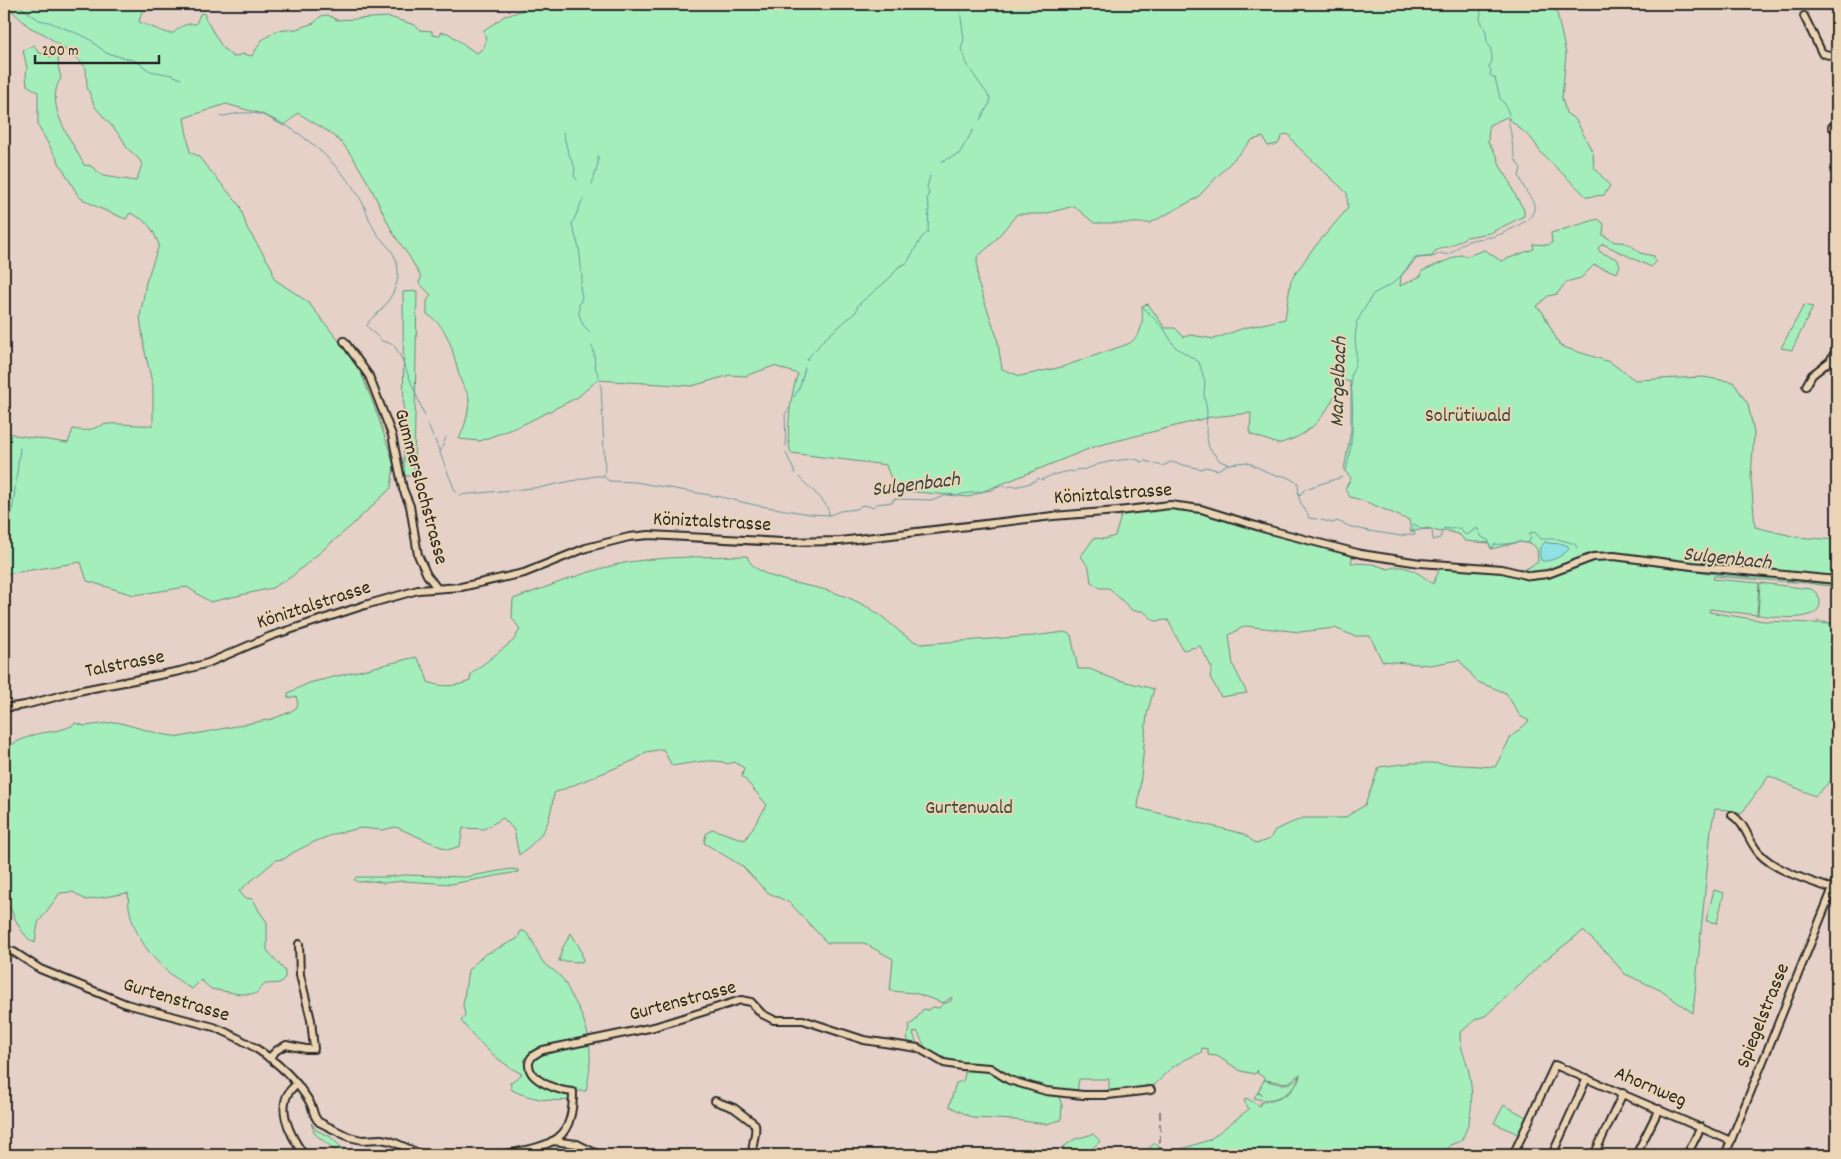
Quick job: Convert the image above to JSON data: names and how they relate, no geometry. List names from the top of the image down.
{
  "streets": {
    "street": [
      "Gummerslochstrasse",
      "Köniztalstrasse",
      "Talstrasse",
      "Gurtenstrasse",
      "Spiegelstrasse",
      "Ahornweg"
    ]
  },
  "crossings": [
    ["Gummerslochstrasse", "Köniztalstrasse"],
    ["Köniztalstrasse", "Talstrasse"],
    ["Spiegelstrasse", "Ahornweg"]
  ],
  "water": ["Margelbach", "Sulgenbach"],
  "parks": ["Solrütiwald", "Gurtenwald"],
  "scale_bar": "200 m"
}
